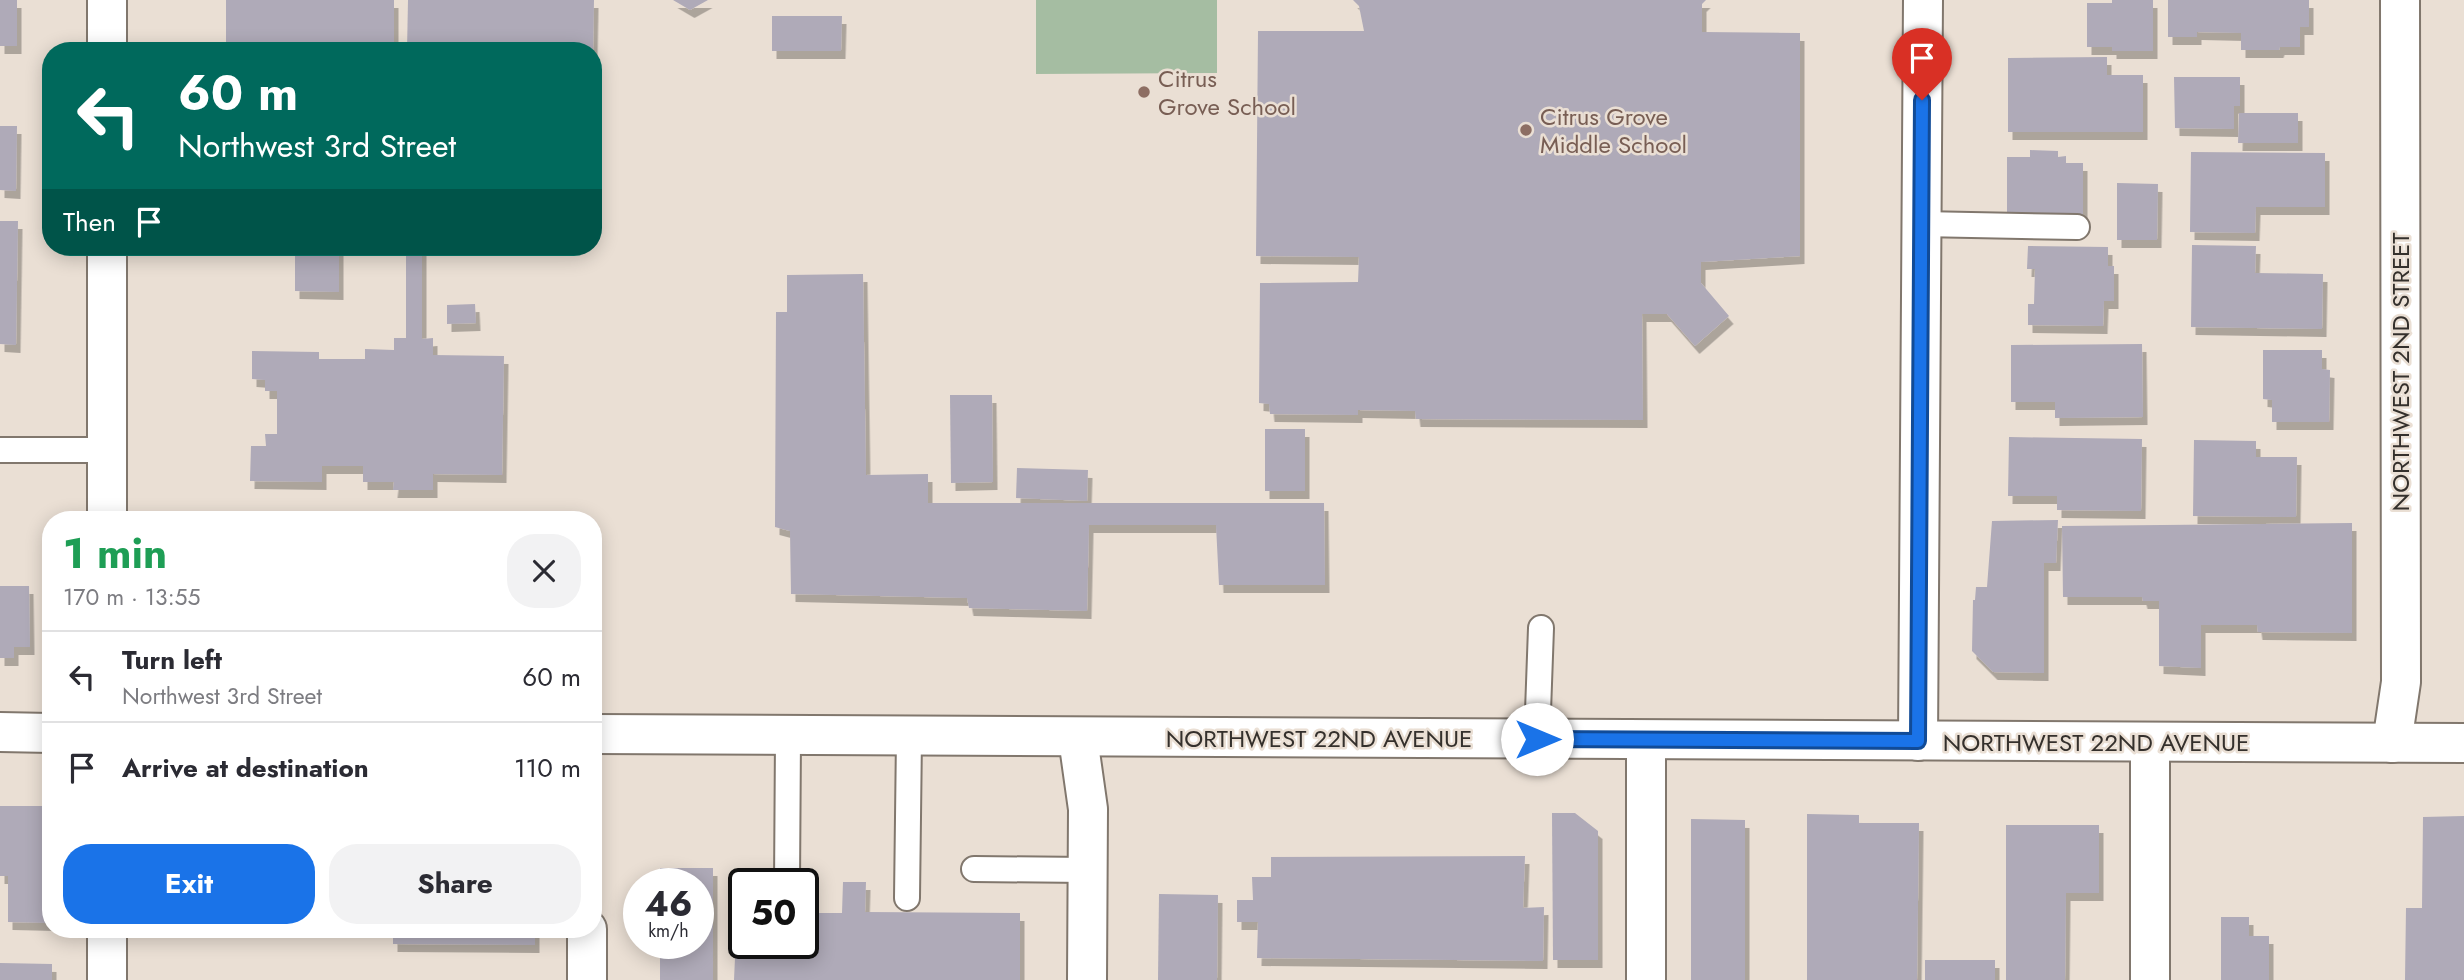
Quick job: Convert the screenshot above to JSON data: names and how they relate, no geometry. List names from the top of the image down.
{
  "streets": {
    "street": ["NORTHWEST 2ND STREET", "NORTHWEST 22ND AVENUE"]
  },
  "crossings": [
    ["NORTHWEST 2ND STREET", "NORTHWEST 22ND AVENUE"]
  ],
  "places": ["Citrus Grove School", "Citrus Grove Middle School"],
  "page": {
    "turn": ["60 m", "Northwest 3rd Street"],
    "then": "Then",
    "heading": ["1 min", "170 m · 13:55"],
    "list": [
      {
        "name": "Turn left",
        "note": "Northwest 3rd Street",
        "value": "60 m"
      },
      {
        "name": "Arrive at destination",
        "value": "110 m"
      }
    ],
    "buttons": ["Exit", "Share"],
    "speed": "46 km/h",
    "limit": "50"
  }
}
